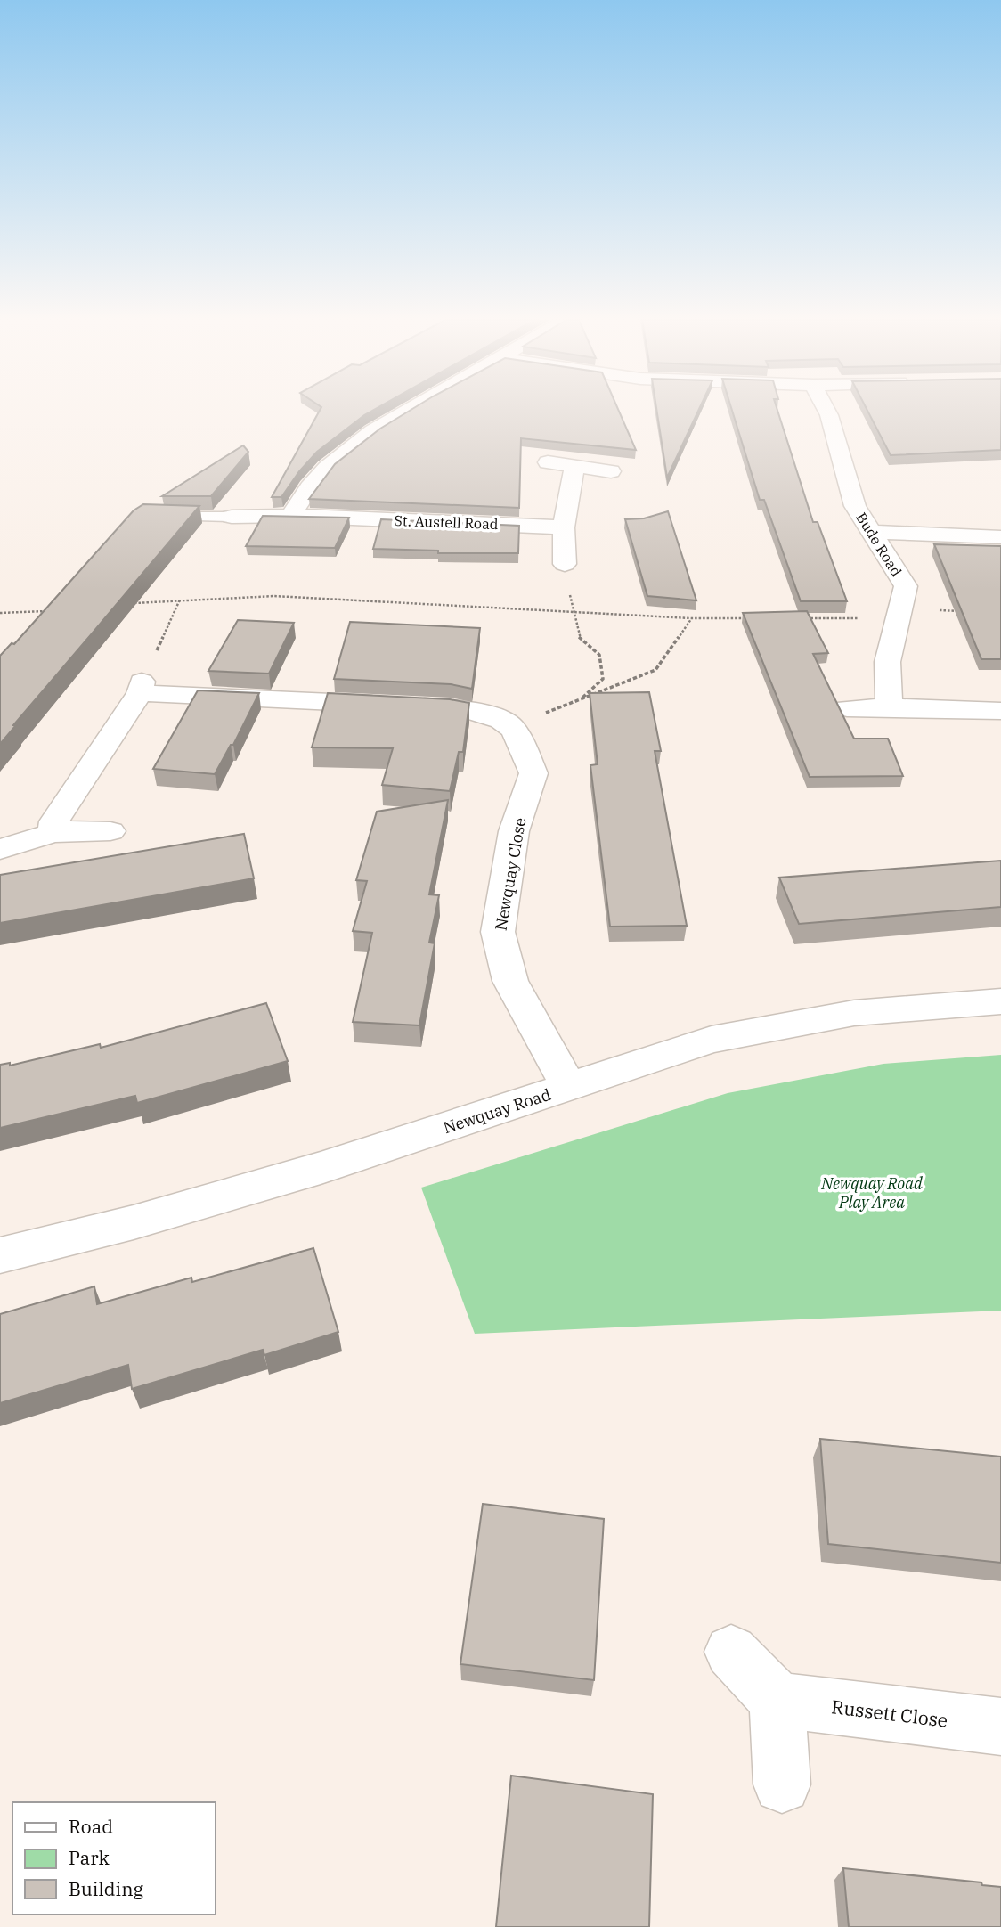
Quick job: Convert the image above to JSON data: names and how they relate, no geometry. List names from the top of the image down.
{
  "streets": {
    "street": [
      "St. Austell Road",
      "Bude Road",
      "Newquay Close",
      "Newquay Road",
      "Russett Close"
    ]
  },
  "crossings": [
    ["Newquay Close", "Newquay Road"]
  ],
  "parks": ["Newquay Road Play Area"],
  "legend": ["Road", "Park", "Building"]
}
